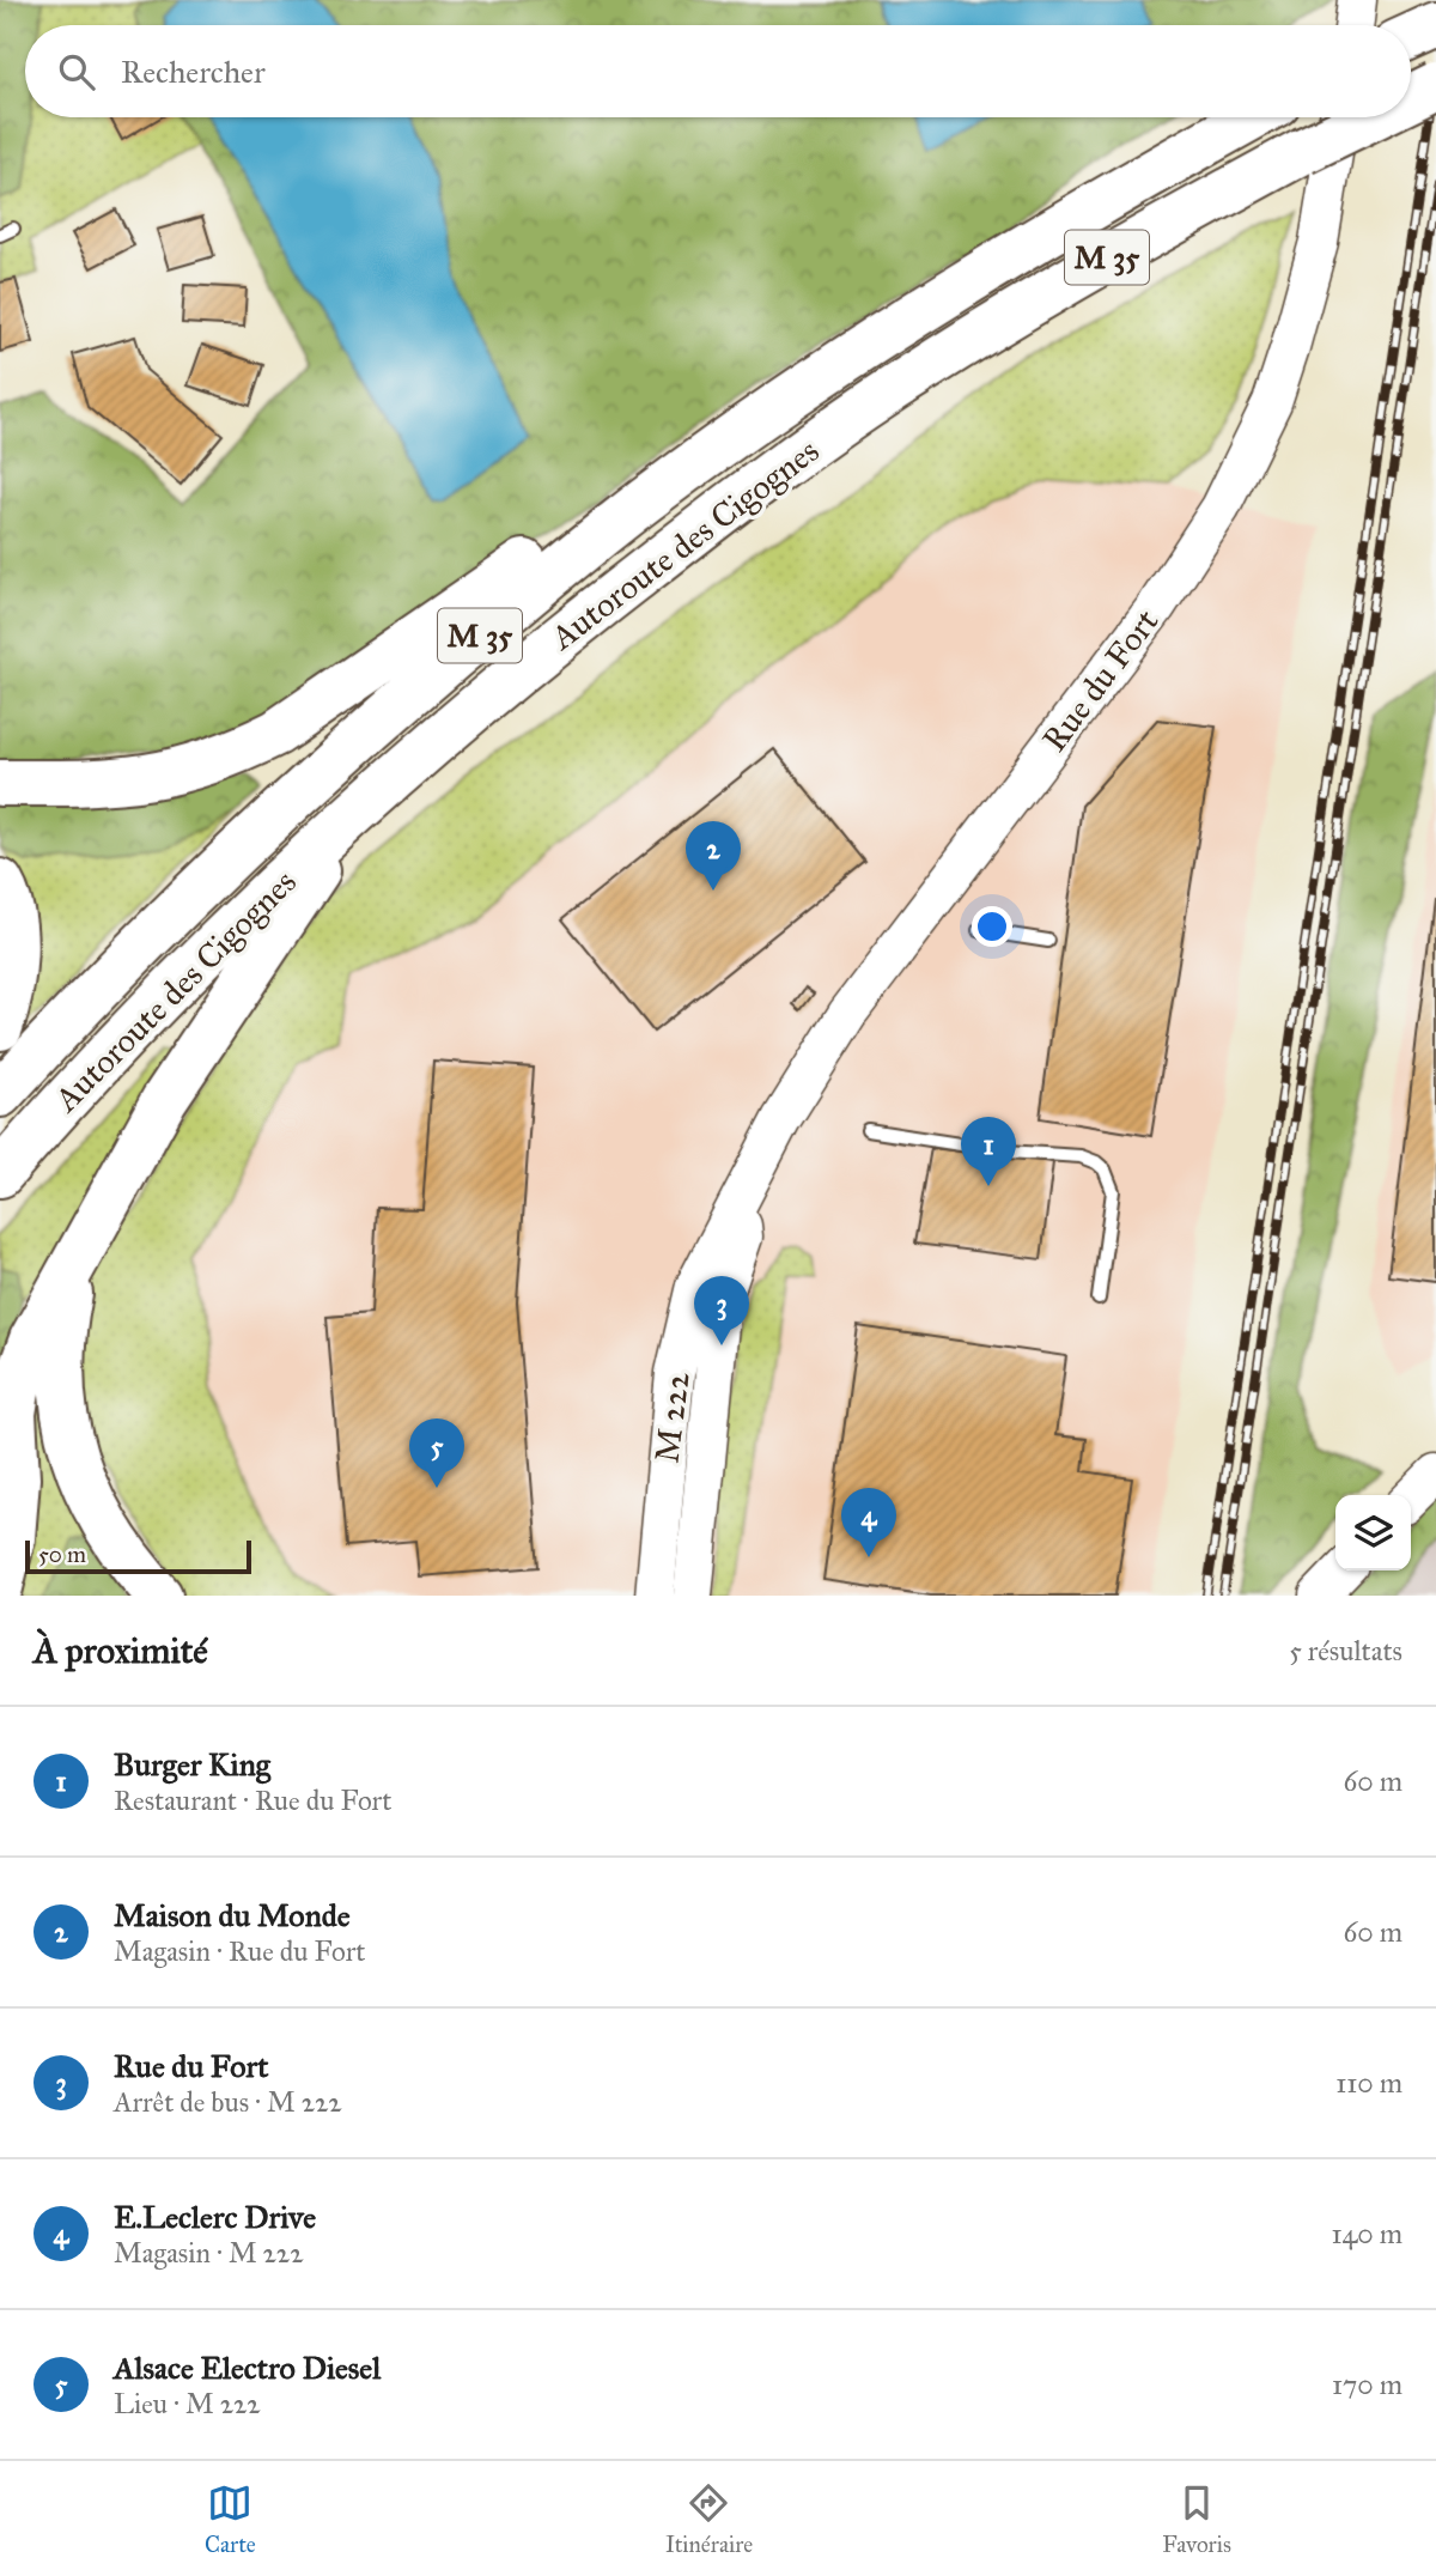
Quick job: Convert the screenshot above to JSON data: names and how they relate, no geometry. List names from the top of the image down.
{
  "streets": {
    "highway": ["M 35", "Autoroute des Cigognes"],
    "main road": ["Rue du Fort", "M 222"]
  },
  "crossings": [
    ["Rue du Fort", "M 222"]
  ],
  "scale_bar": "50 m",
  "page": {
    "search": "Rechercher",
    "pins": [
      "2",
      "1",
      "3",
      "5",
      "4"
    ],
    "scale": "50 m",
    "heading": ["À proximité", "5 résultats"],
    "list": [
      {
        "mark": "1",
        "name": "Burger King",
        "note": "Restaurant · Rue du Fort",
        "value": "60 m"
      },
      {
        "mark": "2",
        "name": "Maison du Monde",
        "note": "Magasin · Rue du Fort",
        "value": "60 m"
      },
      {
        "mark": "3",
        "name": "Rue du Fort",
        "note": "Arrêt de bus · M 222",
        "value": "110 m"
      },
      {
        "mark": "4",
        "name": "E.Leclerc Drive",
        "note": "Magasin · M 222",
        "value": "140 m"
      },
      {
        "mark": "5",
        "name": "Alsace Electro Diesel",
        "note": "Lieu · M 222",
        "value": "170 m"
      }
    ],
    "nav": ["Carte", "Itinéraire", "Favoris"]
  }
}
